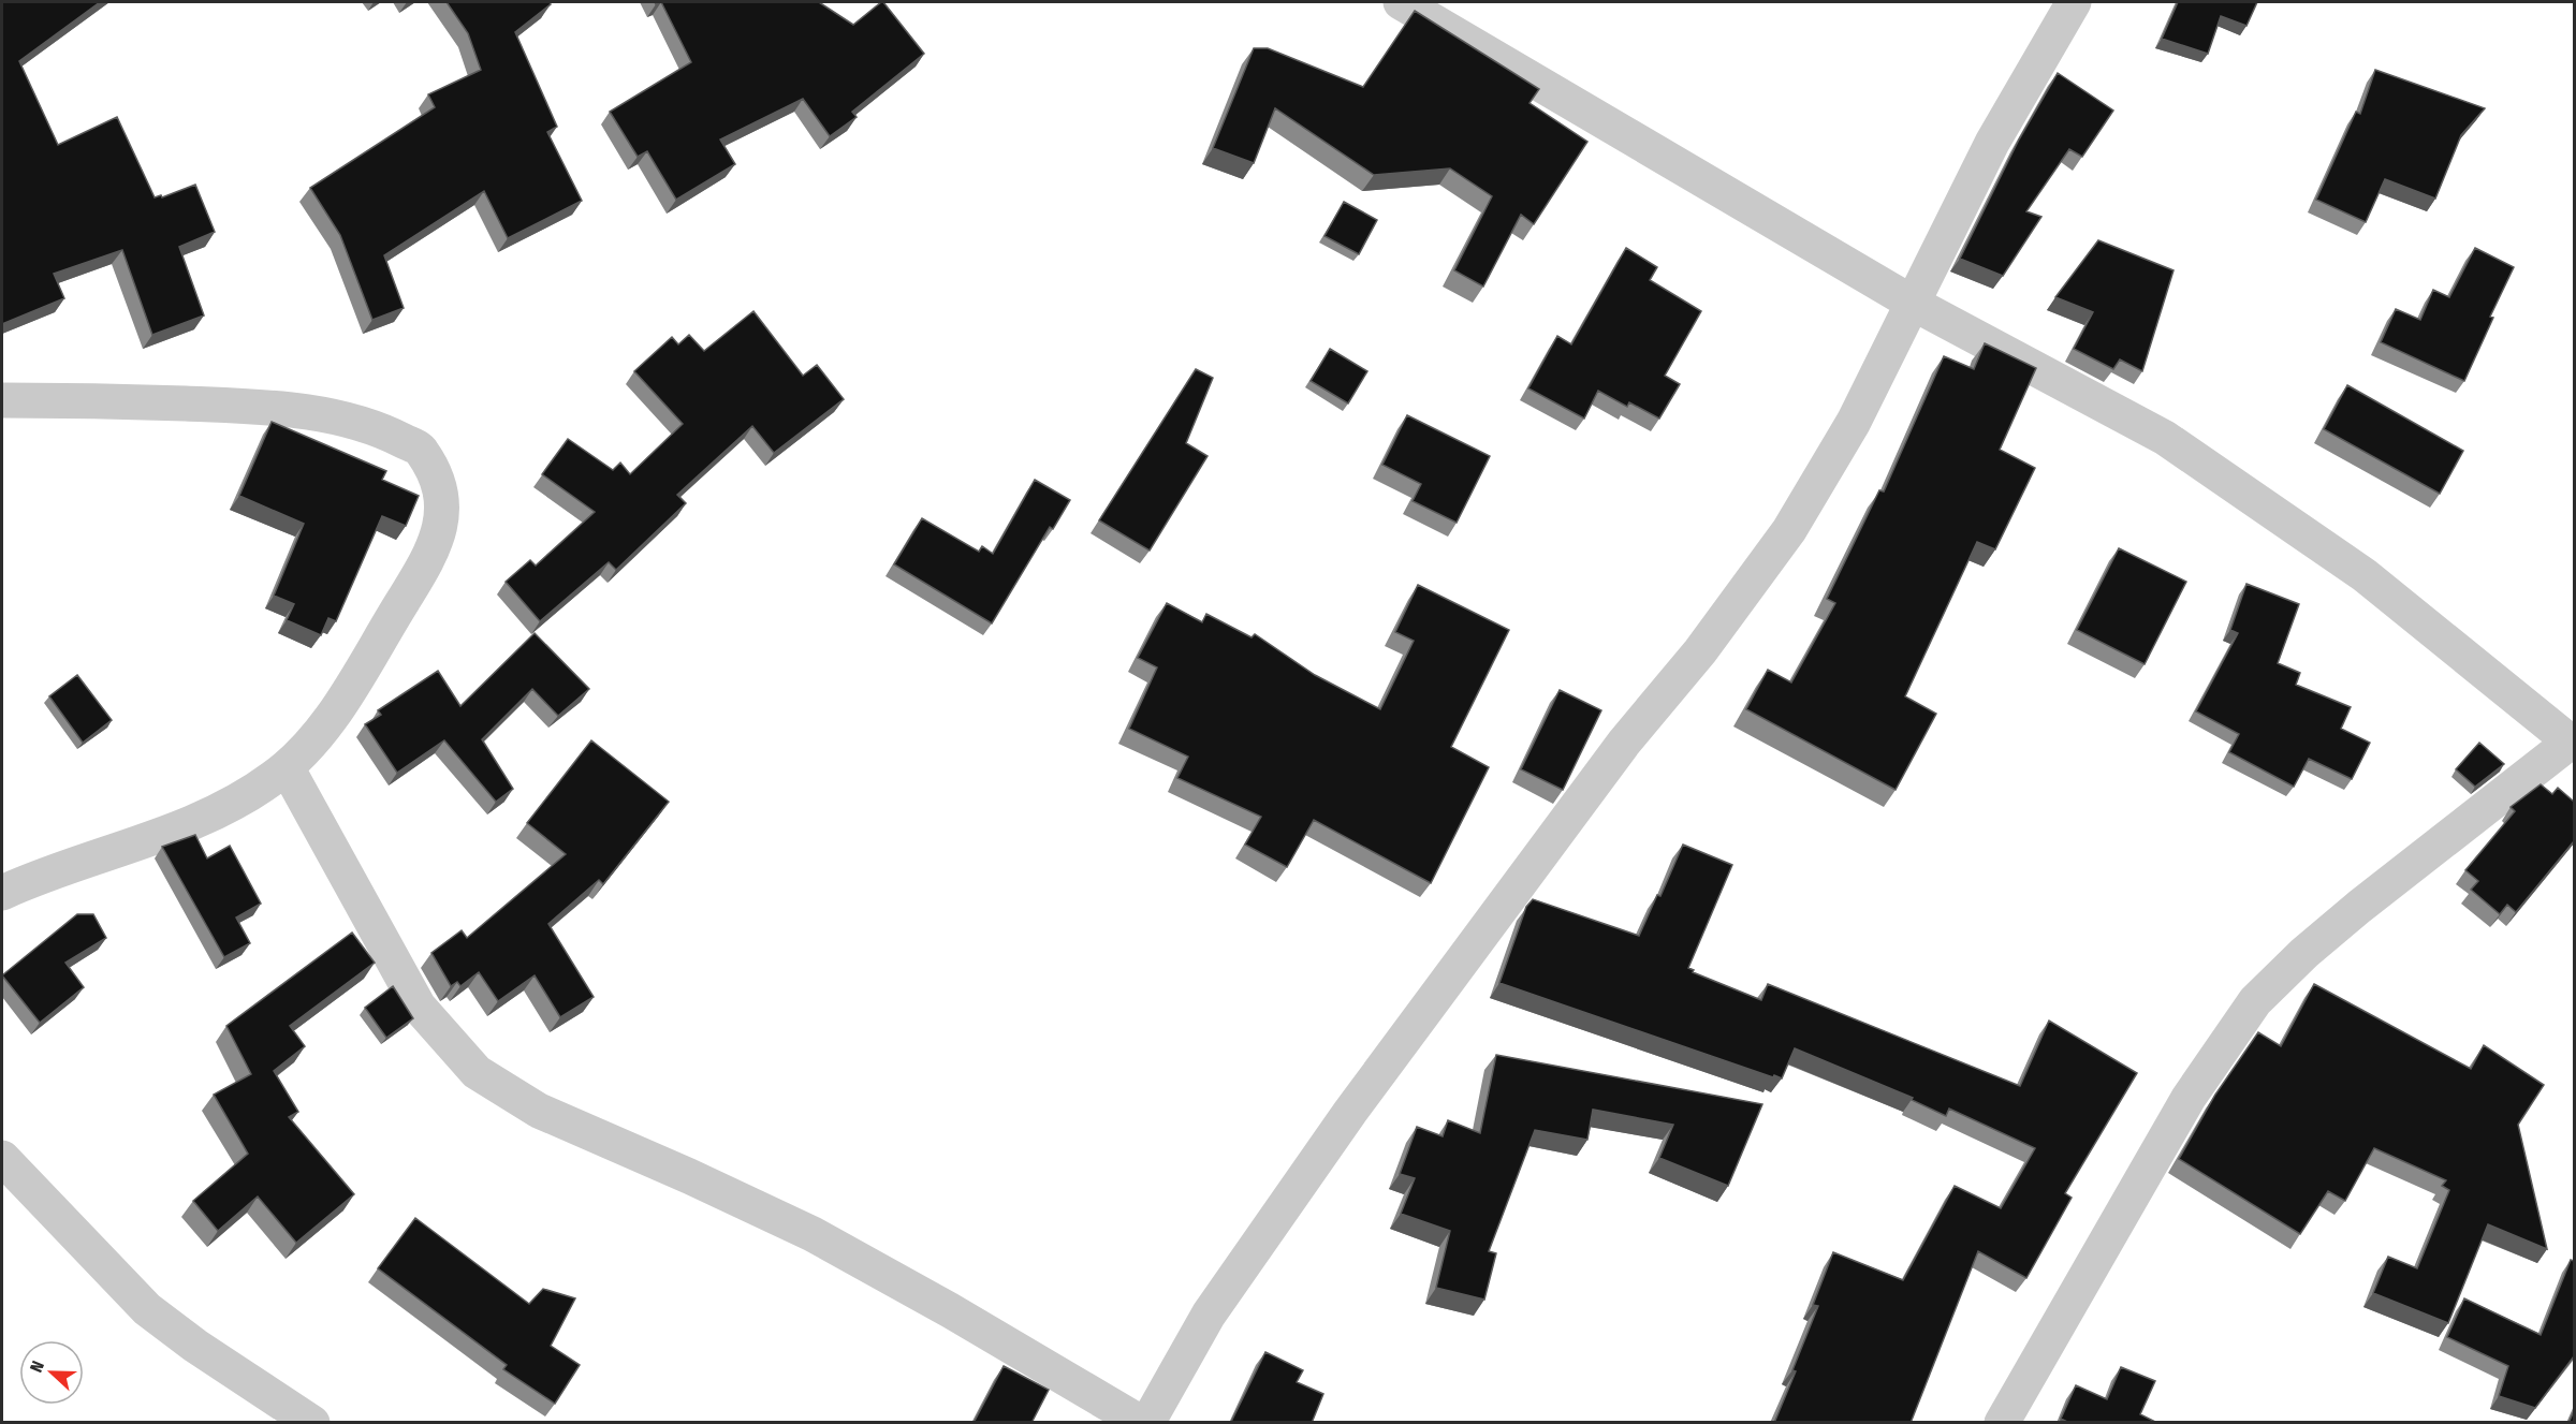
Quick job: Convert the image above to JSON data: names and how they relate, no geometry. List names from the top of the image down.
{
  "north": "left"
}
